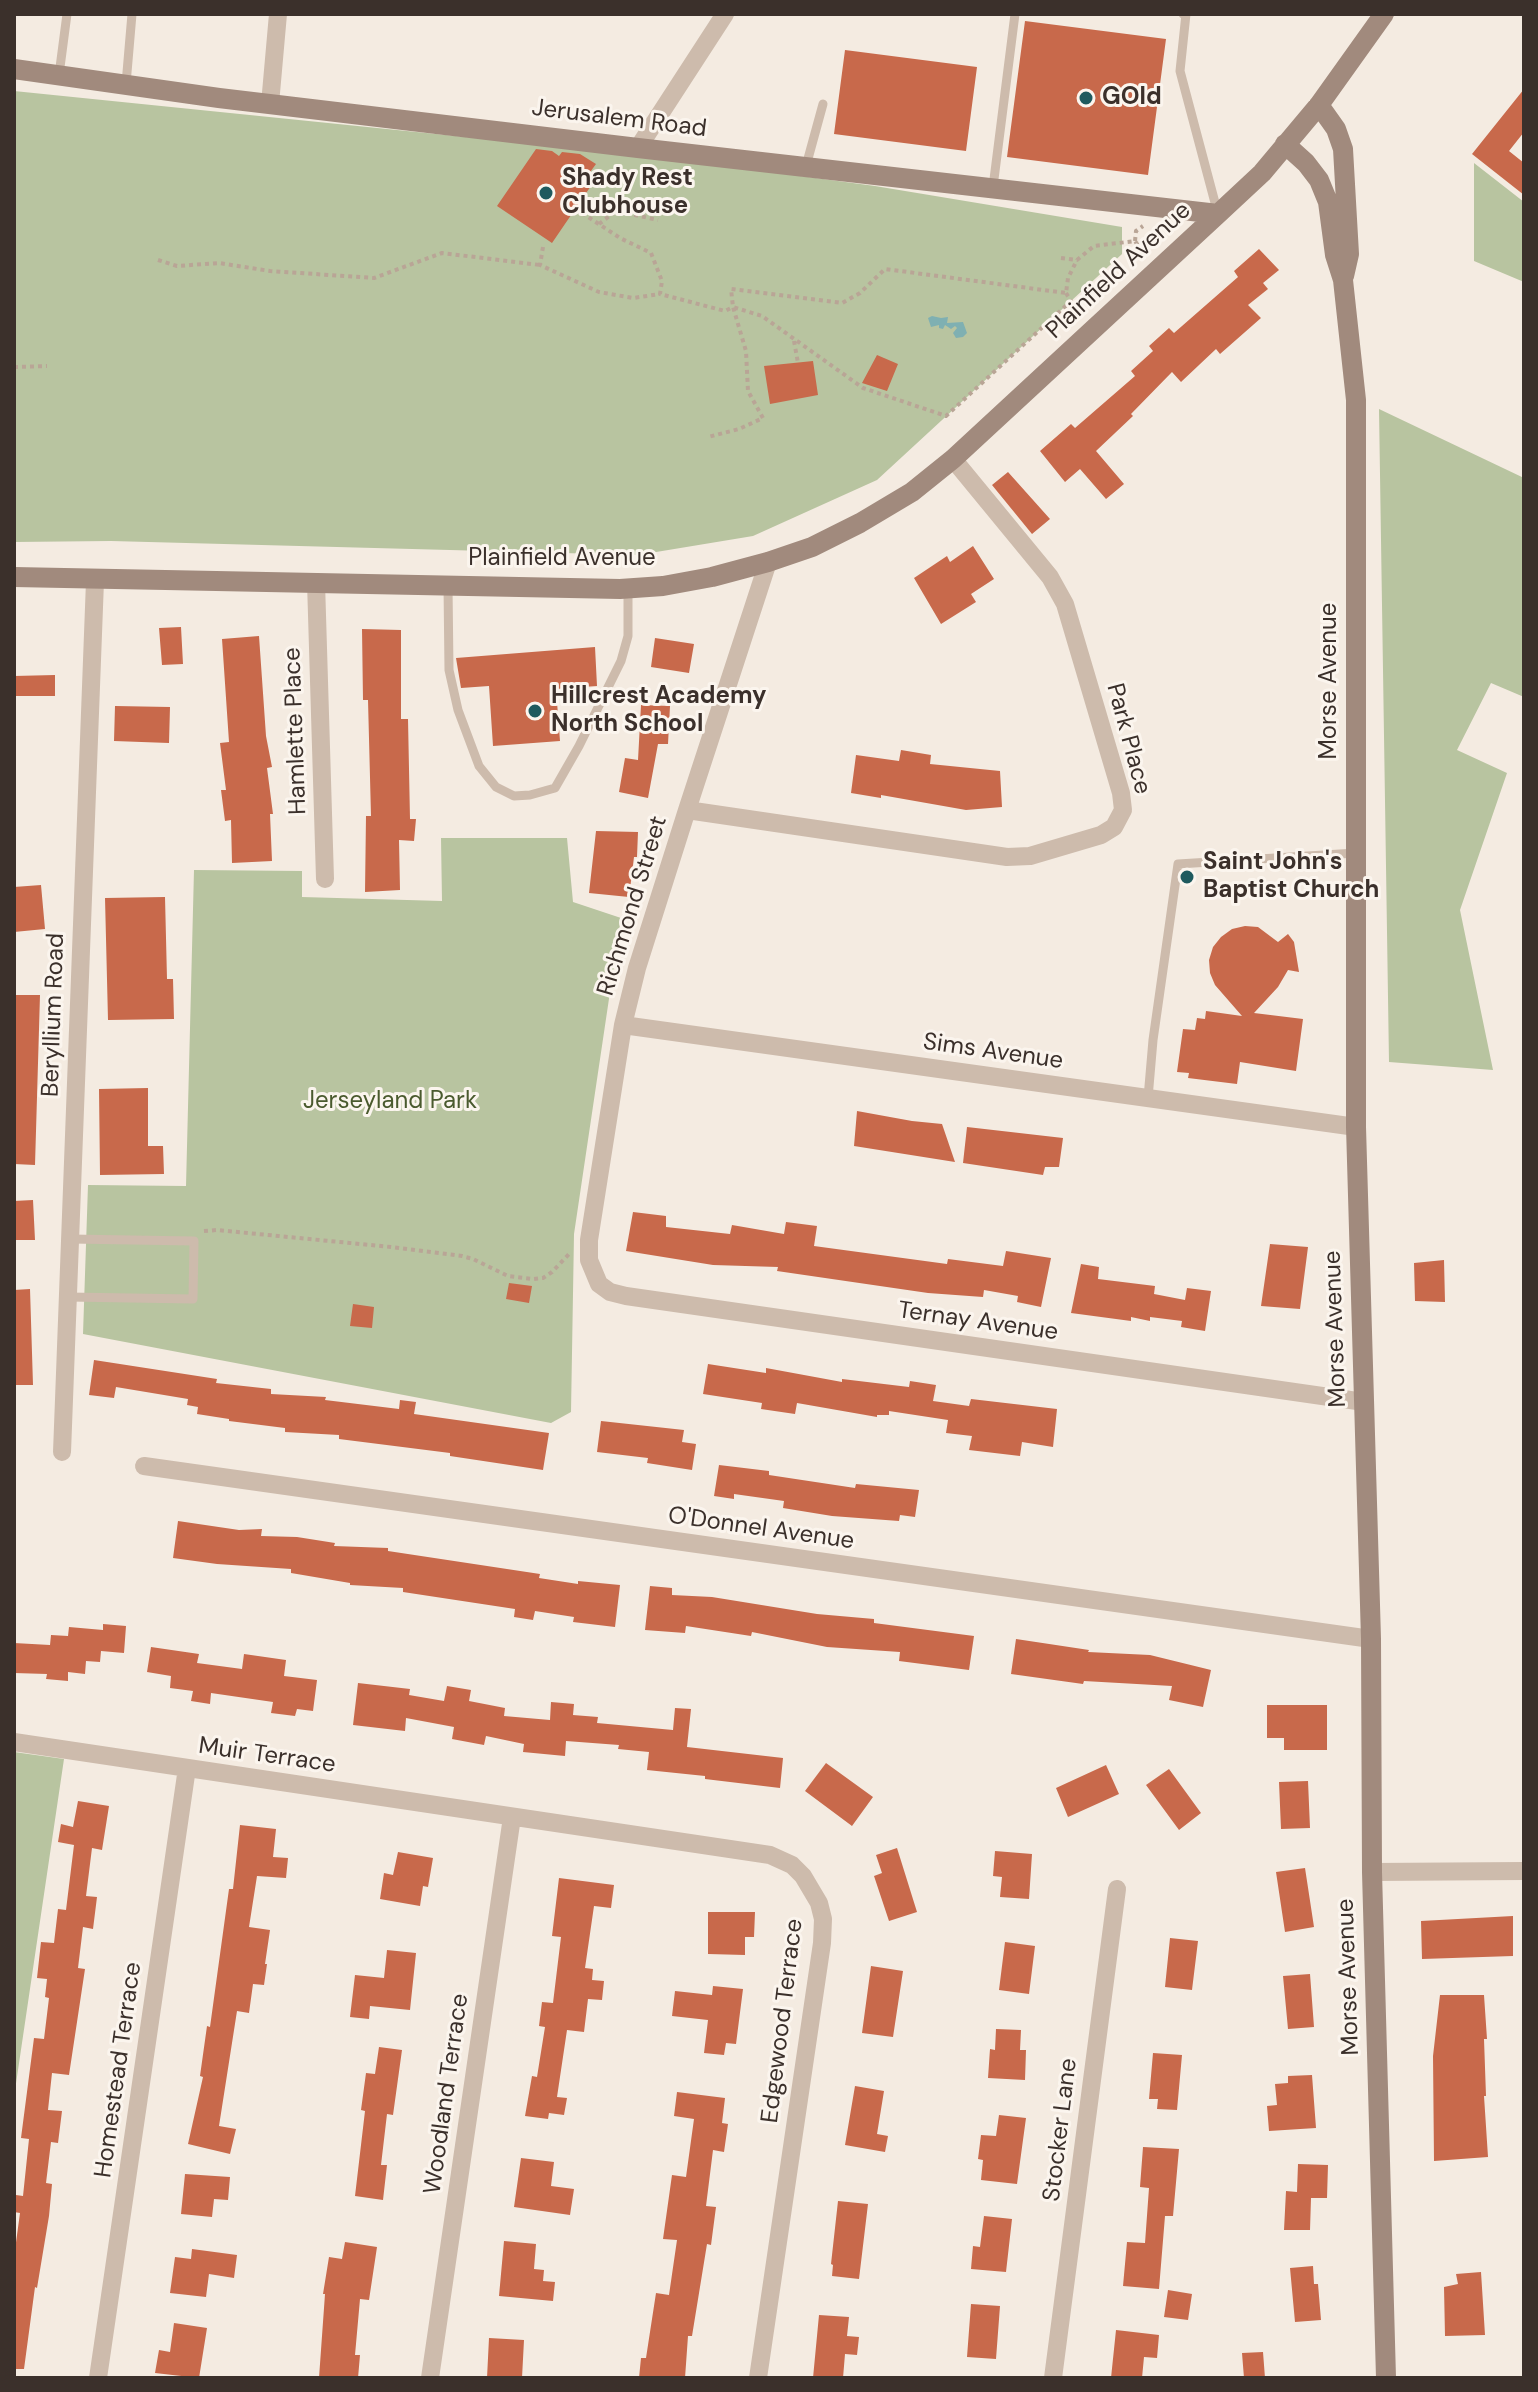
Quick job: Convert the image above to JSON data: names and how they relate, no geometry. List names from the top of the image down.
{
  "streets": {
    "street": [
      "Jerusalem Road",
      "Plainfield Avenue",
      "Morse Avenue",
      "Hamlette Place",
      "Park Place",
      "Richmond Street",
      "Beryllium Road",
      "Sims Avenue",
      "Ternay Avenue",
      "O'Donnel Avenue",
      "Muir Terrace",
      "Edgewood Terrace",
      "Homestead Terrace",
      "Woodland Terrace",
      "Stocker Lane"
    ]
  },
  "crossings": [
    ["Jerusalem Road", "Plainfield Avenue"],
    ["Plainfield Avenue", "Morse Avenue"],
    ["Plainfield Avenue", "Hamlette Place"],
    ["Plainfield Avenue", "Park Place"],
    ["Plainfield Avenue", "Richmond Street"],
    ["Plainfield Avenue", "Beryllium Road"],
    ["Morse Avenue", "Sims Avenue"],
    ["Morse Avenue", "Ternay Avenue"],
    ["Morse Avenue", "O'Donnel Avenue"],
    ["Park Place", "Richmond Street"],
    ["Richmond Street", "Sims Avenue"],
    ["Richmond Street", "Ternay Avenue"],
    ["Muir Terrace", "Edgewood Terrace"],
    ["Muir Terrace", "Homestead Terrace"],
    ["Muir Terrace", "Woodland Terrace"],
    ["Edgewood Terrace", "Woodland Terrace"]
  ],
  "parks": ["Jerseyland Park"],
  "places": [
    "GOld",
    "Shady Rest Clubhouse",
    "Hillcrest Academy North School",
    "Saint John's Baptist Church"
  ]
}
